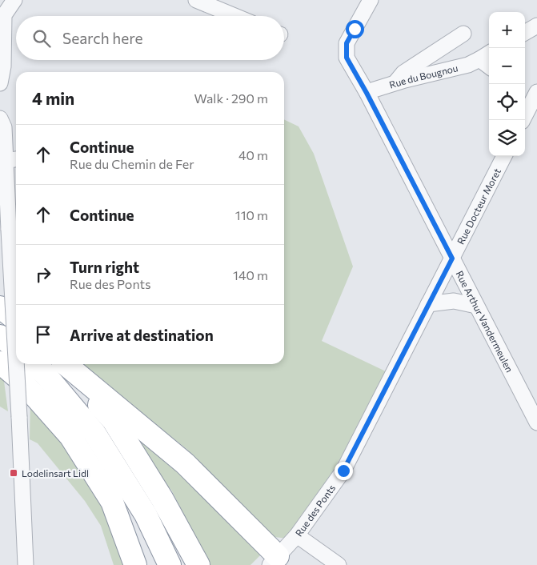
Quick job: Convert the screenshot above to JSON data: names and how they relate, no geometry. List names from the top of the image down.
{
  "streets": {
    "street": [
      "Rue du Bougnou",
      "Rue Docteur Moret",
      "Rue Arthur Vandermeulen",
      "Rue des Ponts"
    ]
  },
  "crossings": [
    ["Rue du Bougnou", "Rue Arthur Vandermeulen"],
    ["Rue Docteur Moret", "Rue Arthur Vandermeulen"],
    ["Rue Docteur Moret", "Rue des Ponts"],
    ["Rue Arthur Vandermeulen", "Rue des Ponts"]
  ],
  "places": {
    "transit": ["Lodelinsart Lidl"]
  },
  "page": {
    "map_buttons": ["+", "−"],
    "search": "Search here",
    "heading": ["4 min", "Walk · 290 m"],
    "list": [
      ["Continue", "Rue du Chemin de Fer", "40 m"],
      ["Continue", "110 m"],
      ["Turn right", "Rue des Ponts", "140 m"],
      "Arrive at destination"
    ]
  }
}
